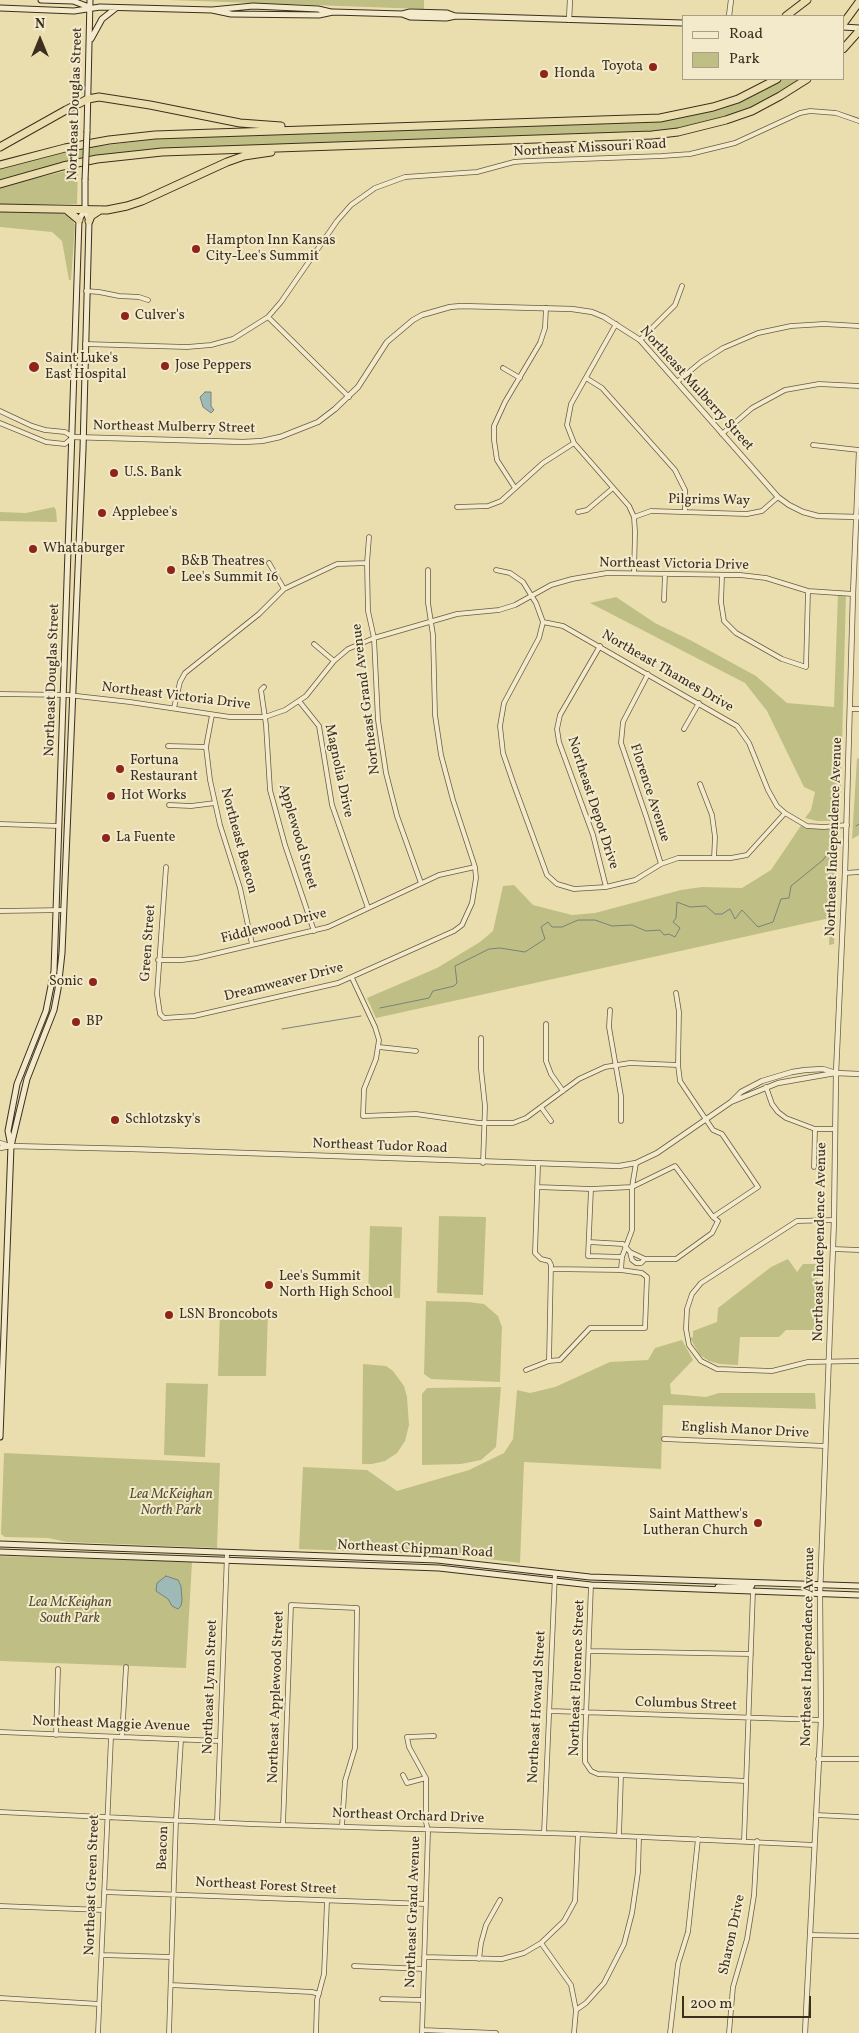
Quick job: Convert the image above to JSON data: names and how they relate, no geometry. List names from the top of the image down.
{
  "streets": {
    "main road": ["Northeast Douglas Street", "Northeast Chipman Road"],
    "street": [
      "Northeast Missouri Road",
      "Northeast Mulberry Street",
      "Pilgrims Way",
      "Northeast Victoria Drive",
      "Northeast Thames Drive",
      "Northeast Grand Avenue",
      "Magnolia Drive",
      "Florence Avenue",
      "Northeast Depot Drive",
      "Applewood Street",
      "Northeast Independence Avenue",
      "Northeast Beacon",
      "Fiddlewood Drive",
      "Green Street",
      "Dreamweaver Drive",
      "Northeast Tudor Road",
      "English Manor Drive",
      "Northeast Florence Street",
      "Northeast Lynn Street",
      "Northeast Applewood Street",
      "Columbus Street",
      "Northeast Howard Street",
      "Northeast Maggie Avenue",
      "Northeast Orchard Drive",
      "Beacon",
      "Northeast Green Street",
      "Northeast Forest Street",
      "Sharon Drive"
    ]
  },
  "crossings": [
    ["Northeast Douglas Street", "Northeast Missouri Road"],
    ["Northeast Douglas Street", "Northeast Mulberry Street"],
    ["Northeast Douglas Street", "Northeast Victoria Drive"],
    ["Northeast Douglas Street", "Northeast Tudor Road"],
    ["Northeast Mulberry Street", "Pilgrims Way"],
    ["Northeast Mulberry Street", "Northeast Independence Avenue"],
    ["Northeast Victoria Drive", "Northeast Grand Avenue"],
    ["Northeast Victoria Drive", "Magnolia Drive"],
    ["Northeast Victoria Drive", "Applewood Street"],
    ["Northeast Victoria Drive", "Northeast Independence Avenue"],
    ["Northeast Victoria Drive", "Northeast Beacon"],
    ["Northeast Thames Drive", "Florence Avenue"],
    ["Northeast Thames Drive", "Northeast Depot Drive"],
    ["Northeast Thames Drive", "Northeast Independence Avenue"],
    ["Northeast Grand Avenue", "Fiddlewood Drive"],
    ["Northeast Grand Avenue", "Northeast Orchard Drive"],
    ["Northeast Grand Avenue", "Northeast Forest Street"],
    ["Magnolia Drive", "Fiddlewood Drive"],
    ["Applewood Street", "Fiddlewood Drive"],
    ["Northeast Independence Avenue", "Northeast Tudor Road"],
    ["Northeast Independence Avenue", "English Manor Drive"],
    ["Northeast Independence Avenue", "Northeast Chipman Road"],
    ["Northeast Independence Avenue", "Columbus Street"],
    ["Northeast Independence Avenue", "Northeast Orchard Drive"],
    ["Northeast Beacon", "Fiddlewood Drive"],
    ["Fiddlewood Drive", "Green Street"],
    ["Fiddlewood Drive", "Dreamweaver Drive"],
    ["Green Street", "Dreamweaver Drive"],
    ["Northeast Chipman Road", "Northeast Florence Street"],
    ["Northeast Chipman Road", "Northeast Lynn Street"],
    ["Northeast Chipman Road", "Northeast Howard Street"],
    ["Northeast Florence Street", "Columbus Street"],
    ["Northeast Lynn Street", "Northeast Maggie Avenue"],
    ["Northeast Lynn Street", "Northeast Orchard Drive"],
    ["Northeast Applewood Street", "Northeast Orchard Drive"],
    ["Columbus Street", "Northeast Howard Street"],
    ["Northeast Howard Street", "Northeast Orchard Drive"],
    ["Northeast Maggie Avenue", "Beacon"],
    ["Northeast Maggie Avenue", "Northeast Green Street"],
    ["Northeast Orchard Drive", "Beacon"],
    ["Northeast Orchard Drive", "Northeast Green Street"],
    ["Northeast Orchard Drive", "Sharon Drive"],
    ["Beacon", "Northeast Forest Street"],
    ["Northeast Green Street", "Northeast Forest Street"]
  ],
  "parks": ["Lea McKeighan North Park", "Lea McKeighan South Park"],
  "places": [
    "Toyota",
    "Honda",
    "Hampton Inn Kansas City-Lee's Summit",
    "Culver's",
    "Jose Peppers",
    "Saint Luke's East Hospital",
    "U.S. Bank",
    "Applebee's",
    "Whataburger",
    "B&B Theatres Lee's Summit 16",
    "Fortuna Restaurant",
    "Hot Works",
    "La Fuente",
    "Sonic",
    "BP",
    "Schlotzsky's",
    "Lee's Summit North High School",
    "LSN Broncobots",
    "Saint Matthew's Lutheran Church"
  ],
  "legend": ["Road", "Park"],
  "scale_bar": "200 m",
  "north": "top"
}
